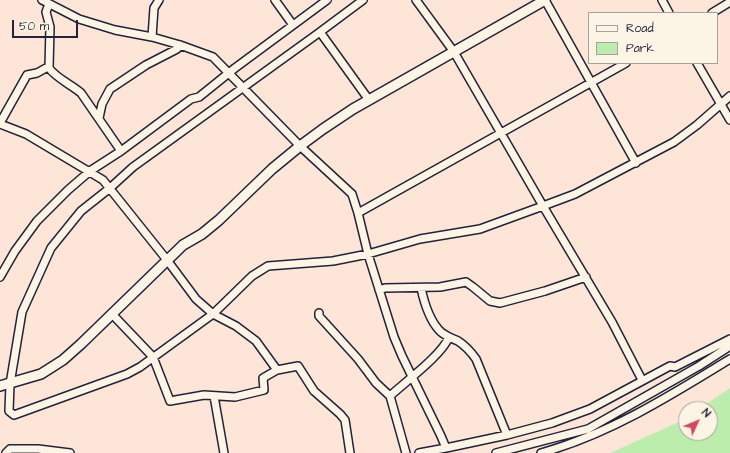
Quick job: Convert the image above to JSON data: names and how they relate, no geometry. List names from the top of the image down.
{
  "legend": ["Road", "Park"],
  "scale_bar": "50 m",
  "north": "top right"
}
